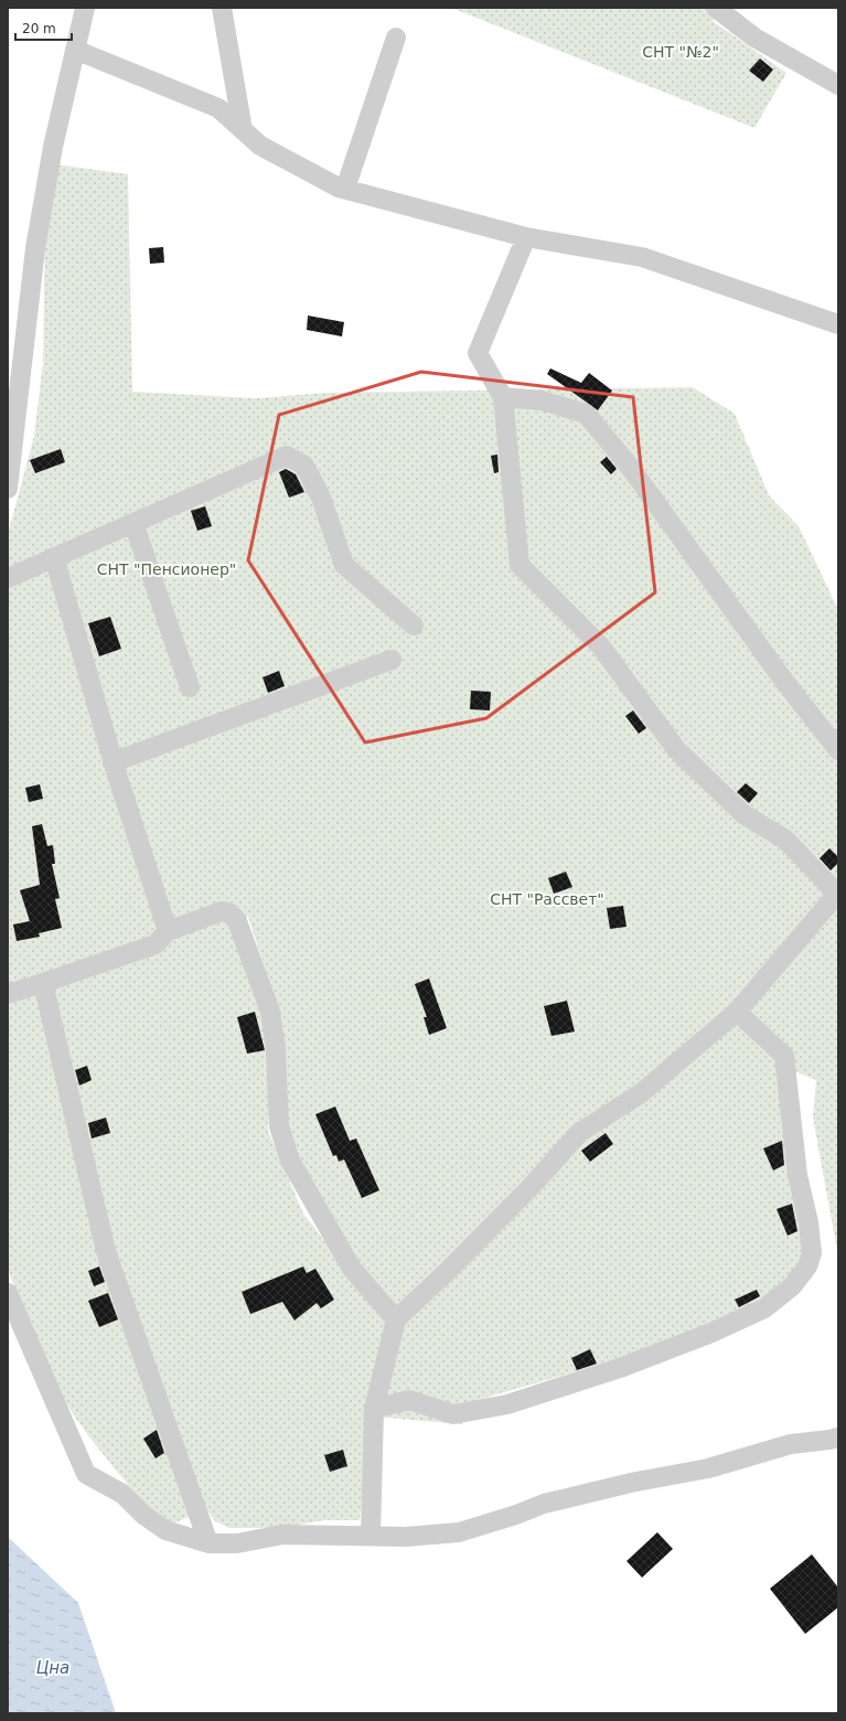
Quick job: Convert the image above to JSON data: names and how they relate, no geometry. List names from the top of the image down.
{
  "water": ["Цна"],
  "parks": ["СНТ \"№2\"", "СНТ \"Пенсионер\"", "СНТ \"Рассвет\""],
  "scale_bar": "20 m"
}
